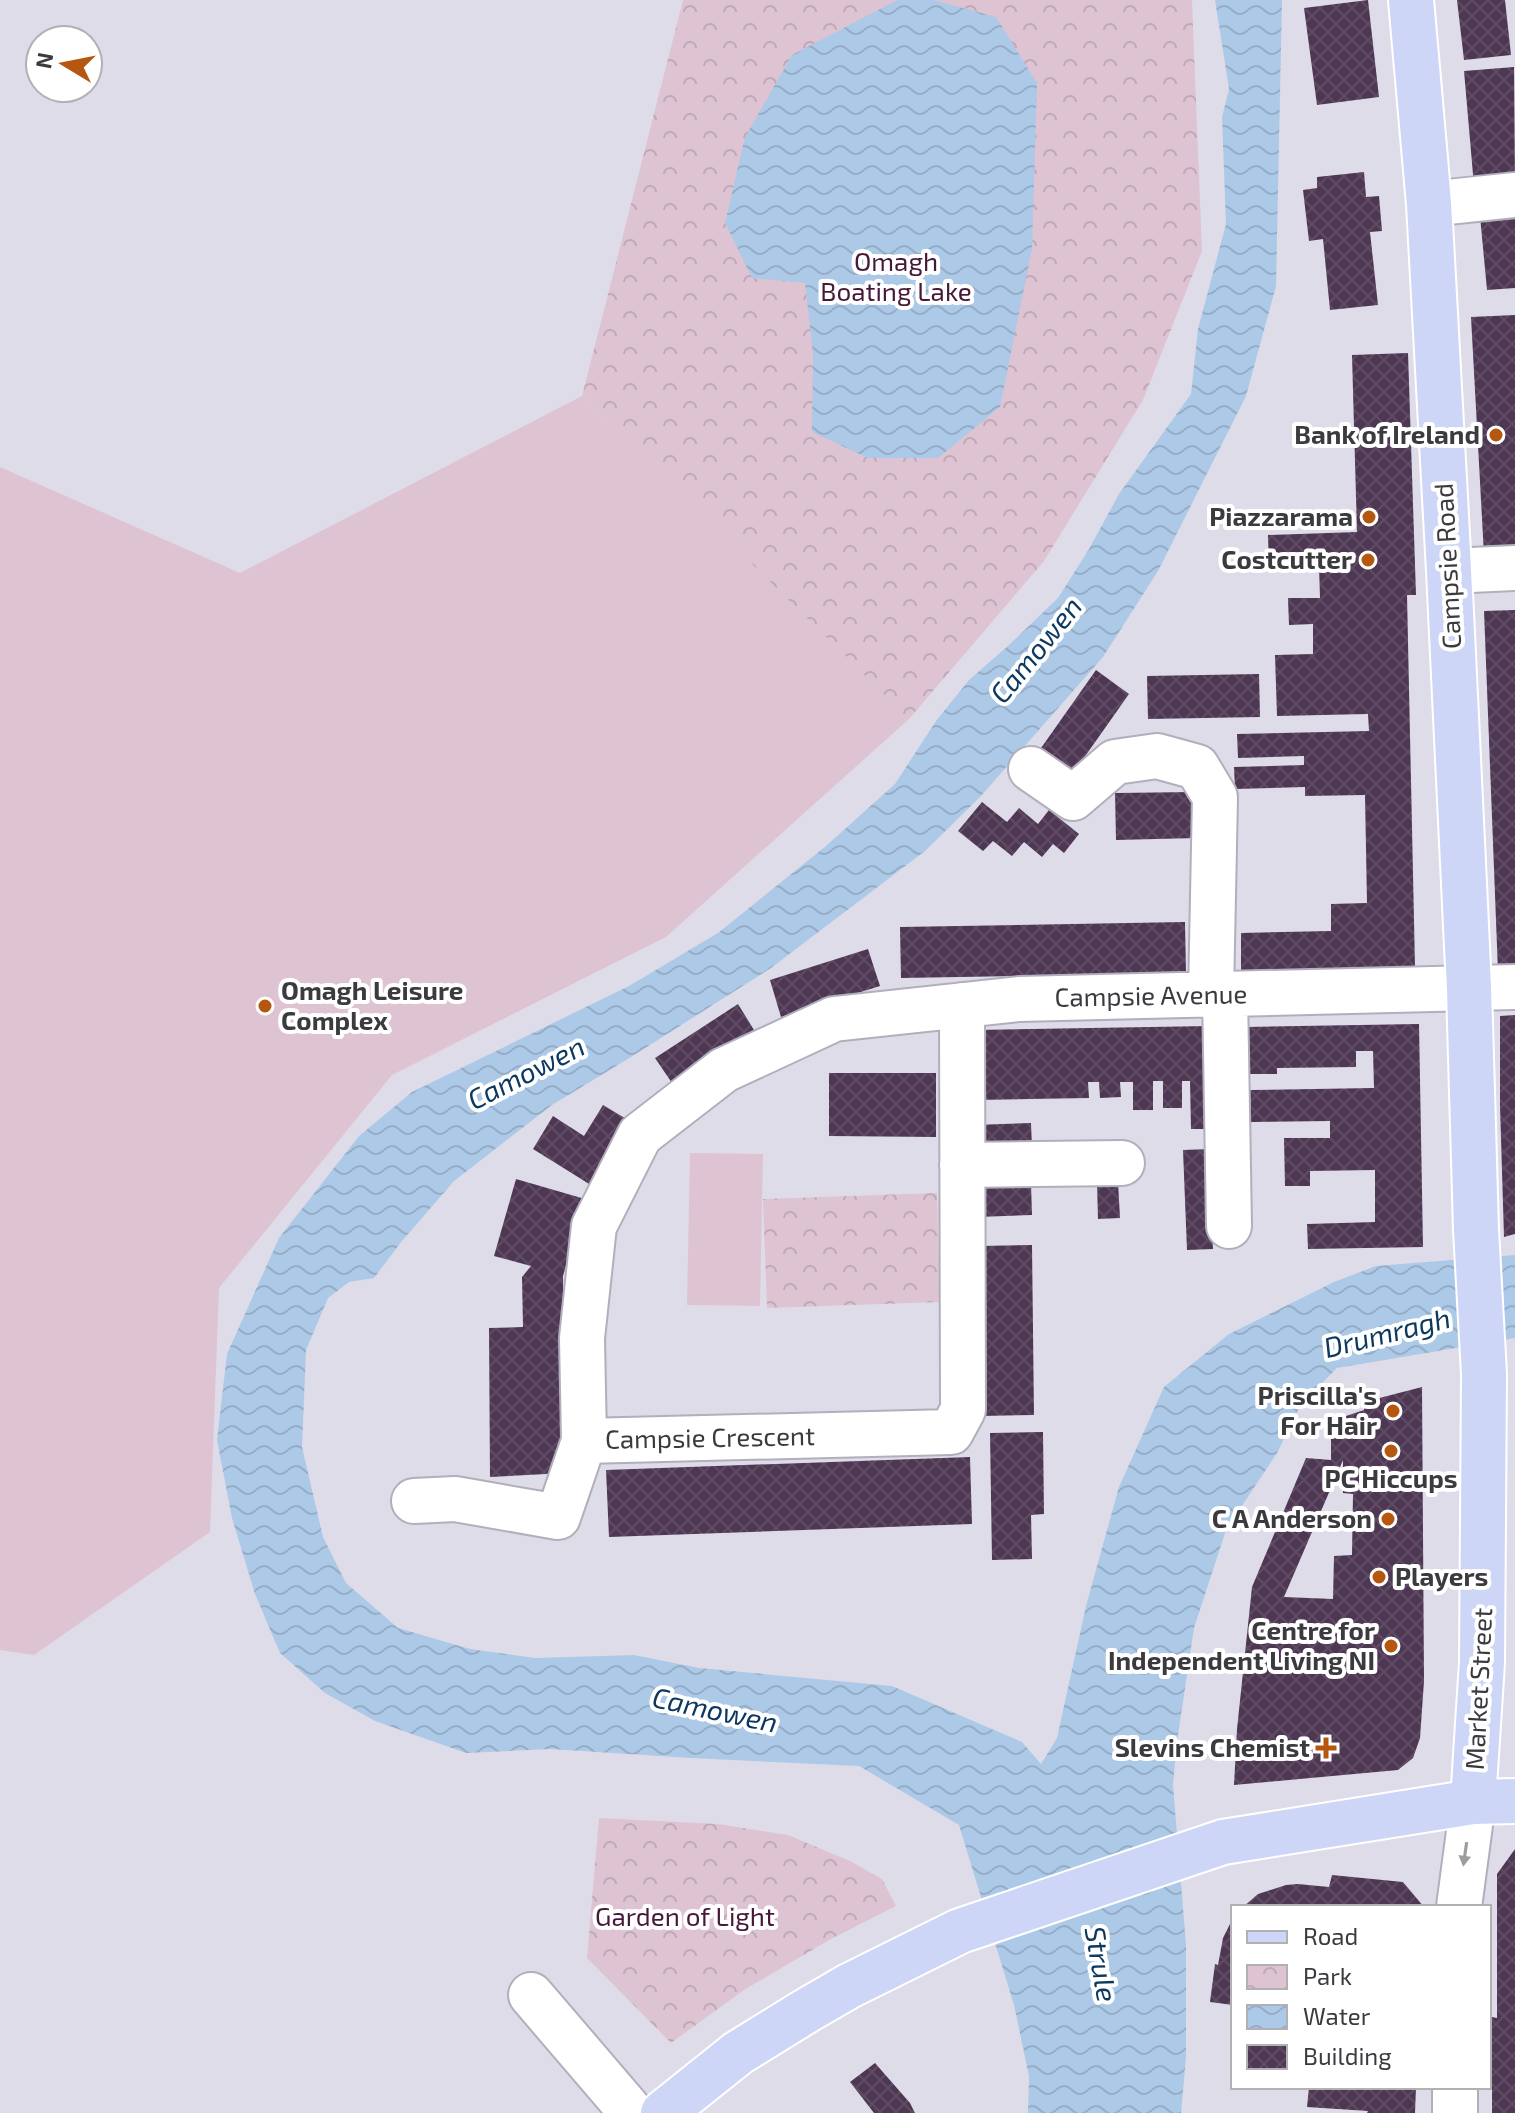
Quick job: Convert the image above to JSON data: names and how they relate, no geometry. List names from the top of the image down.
{
  "streets": {
    "main road": ["Campsie Road", "Market Street"],
    "street": ["Campsie Avenue", "Campsie Crescent"]
  },
  "crossings": [
    ["Campsie Road", "Campsie Avenue"],
    ["Campsie Road", "Market Street"],
    ["Campsie Avenue", "Campsie Crescent"]
  ],
  "water": ["Camowen", "Drumragh", "Strule"],
  "parks": ["Omagh Boating Lake", "Garden of Light"],
  "places": {
    "other": [
      "Bank of Ireland",
      "Piazzarama",
      "Costcutter",
      "Omagh Leisure Complex",
      "Priscilla's For Hair",
      "PC Hiccups",
      "C A Anderson",
      "Players",
      "Centre for Independent Living NI"
    ],
    "health": ["Slevins Chemist"]
  },
  "legend": [
    "Road",
    "Park",
    "Water",
    "Building"
  ],
  "north": "left"
}
